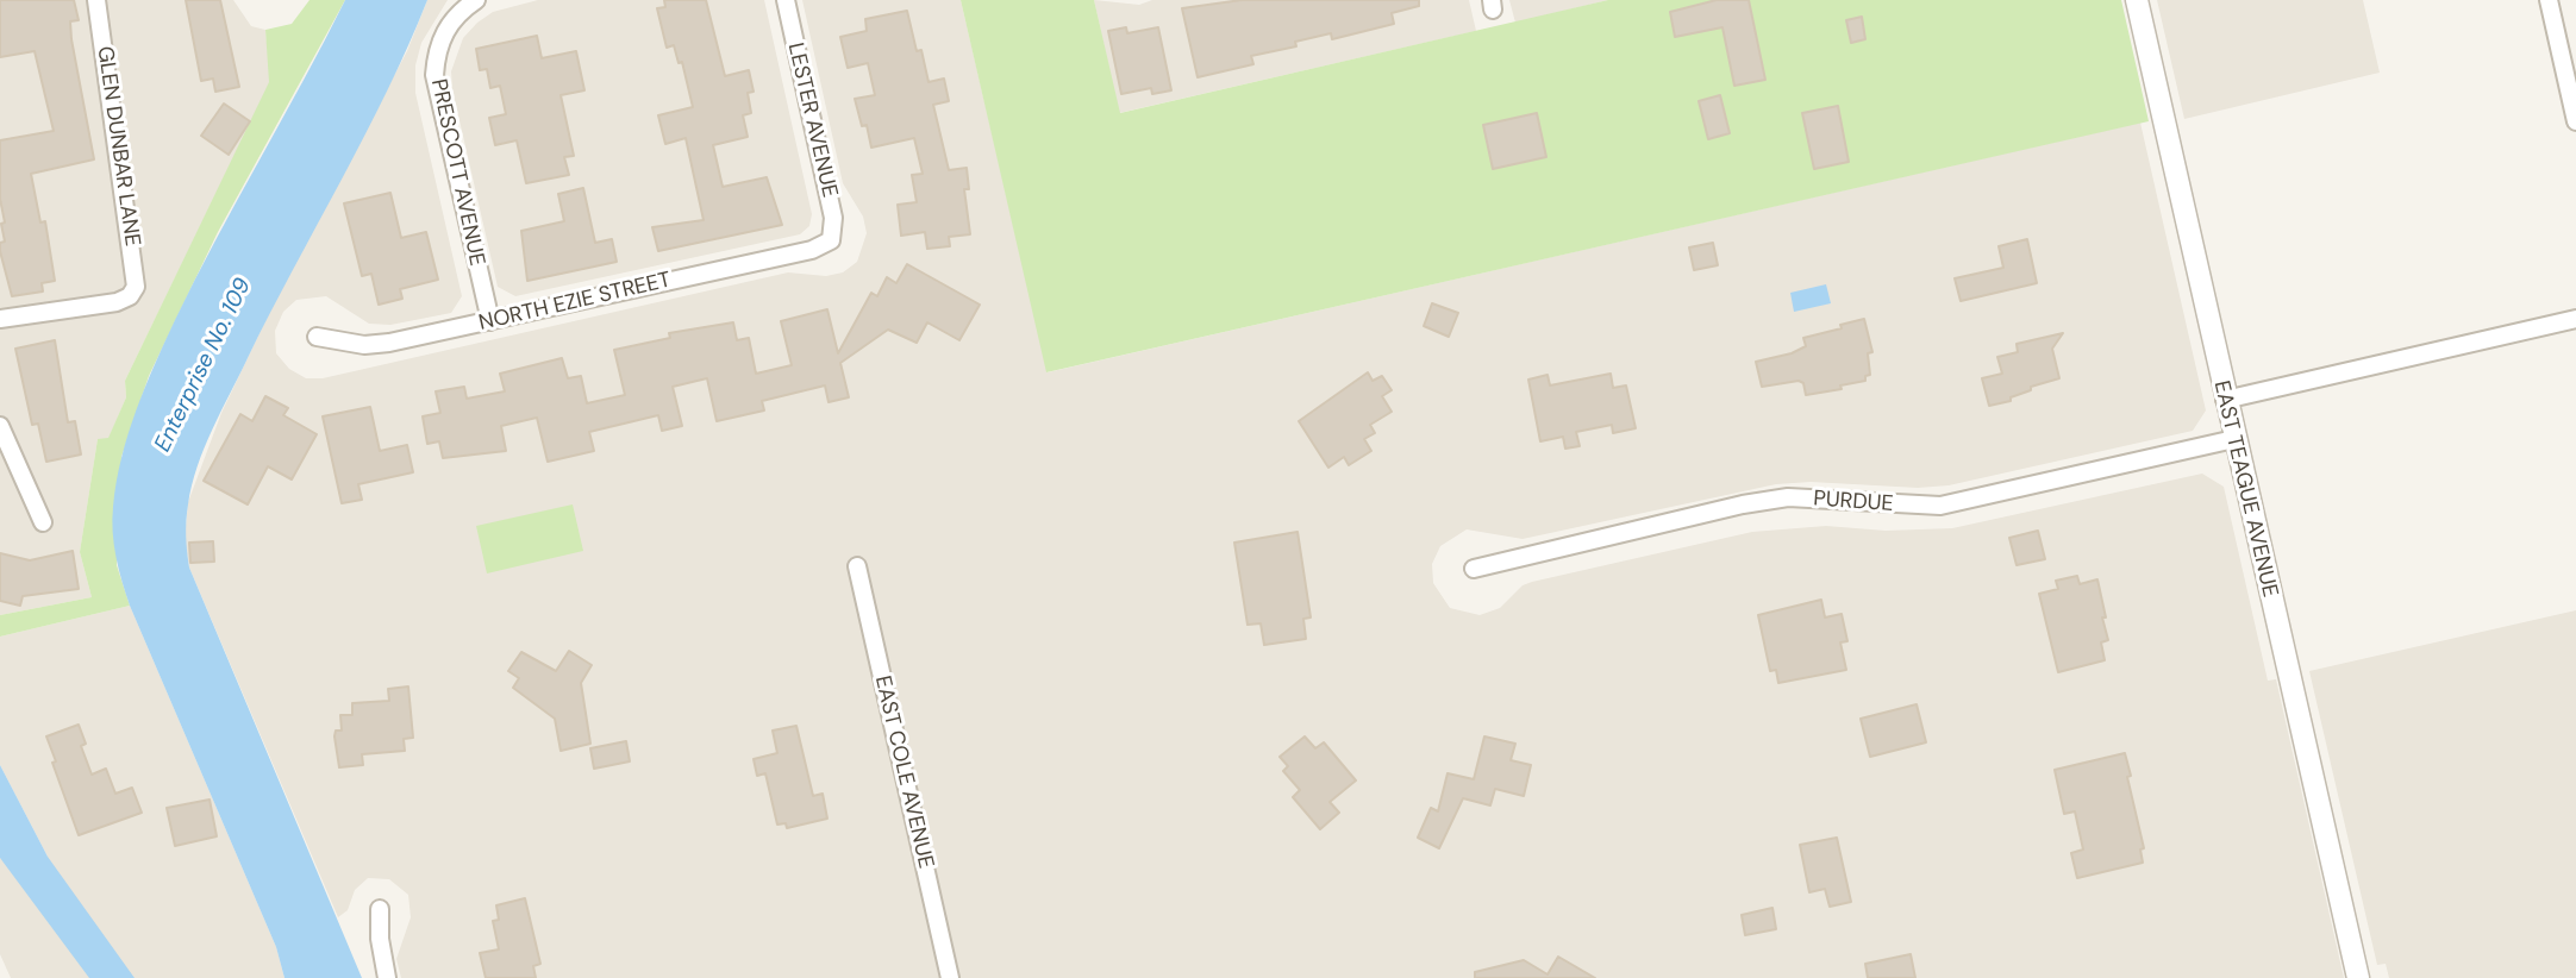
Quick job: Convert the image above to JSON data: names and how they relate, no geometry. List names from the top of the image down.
{
  "streets": {
    "street": [
      "LESTER AVENUE",
      "GLEN DUNBAR LANE",
      "PRESCOTT AVENUE",
      "NORTH EZIE STREET",
      "EAST TEAGUE AVENUE",
      "PURDUE",
      "EAST COLE AVENUE"
    ]
  },
  "crossings": [
    ["LESTER AVENUE", "NORTH EZIE STREET"],
    ["PRESCOTT AVENUE", "NORTH EZIE STREET"],
    ["EAST TEAGUE AVENUE", "PURDUE"]
  ],
  "water": ["Enterprise No. 109"]
}
